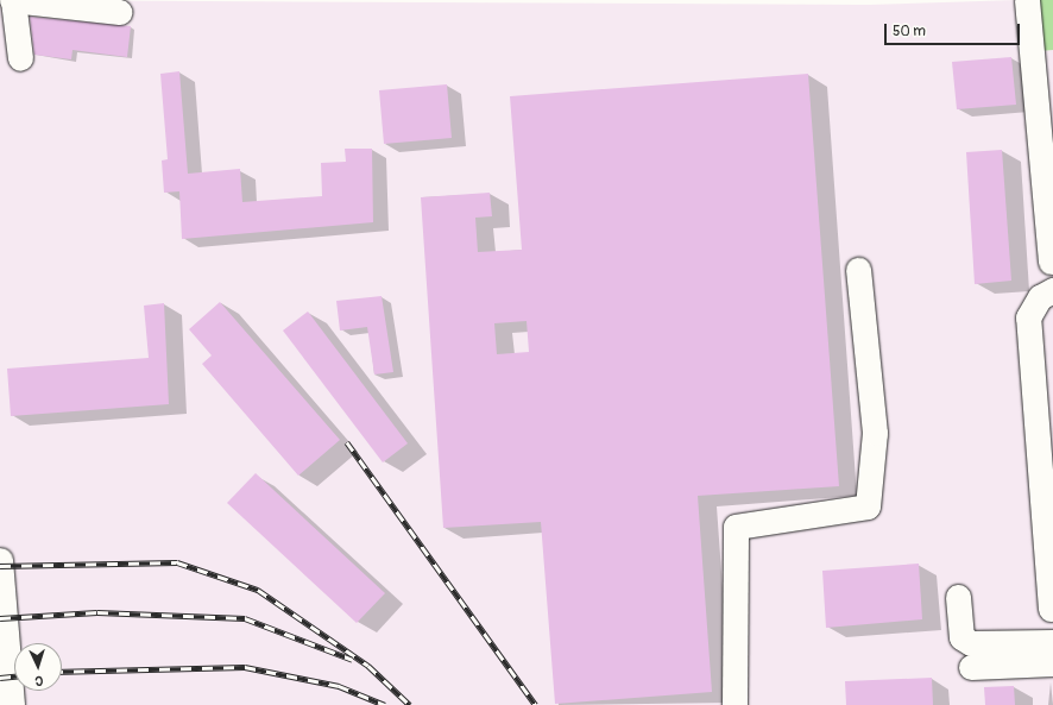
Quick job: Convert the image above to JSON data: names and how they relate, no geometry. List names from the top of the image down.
{
  "scale_bar": "50 m",
  "north": "bottom"
}
